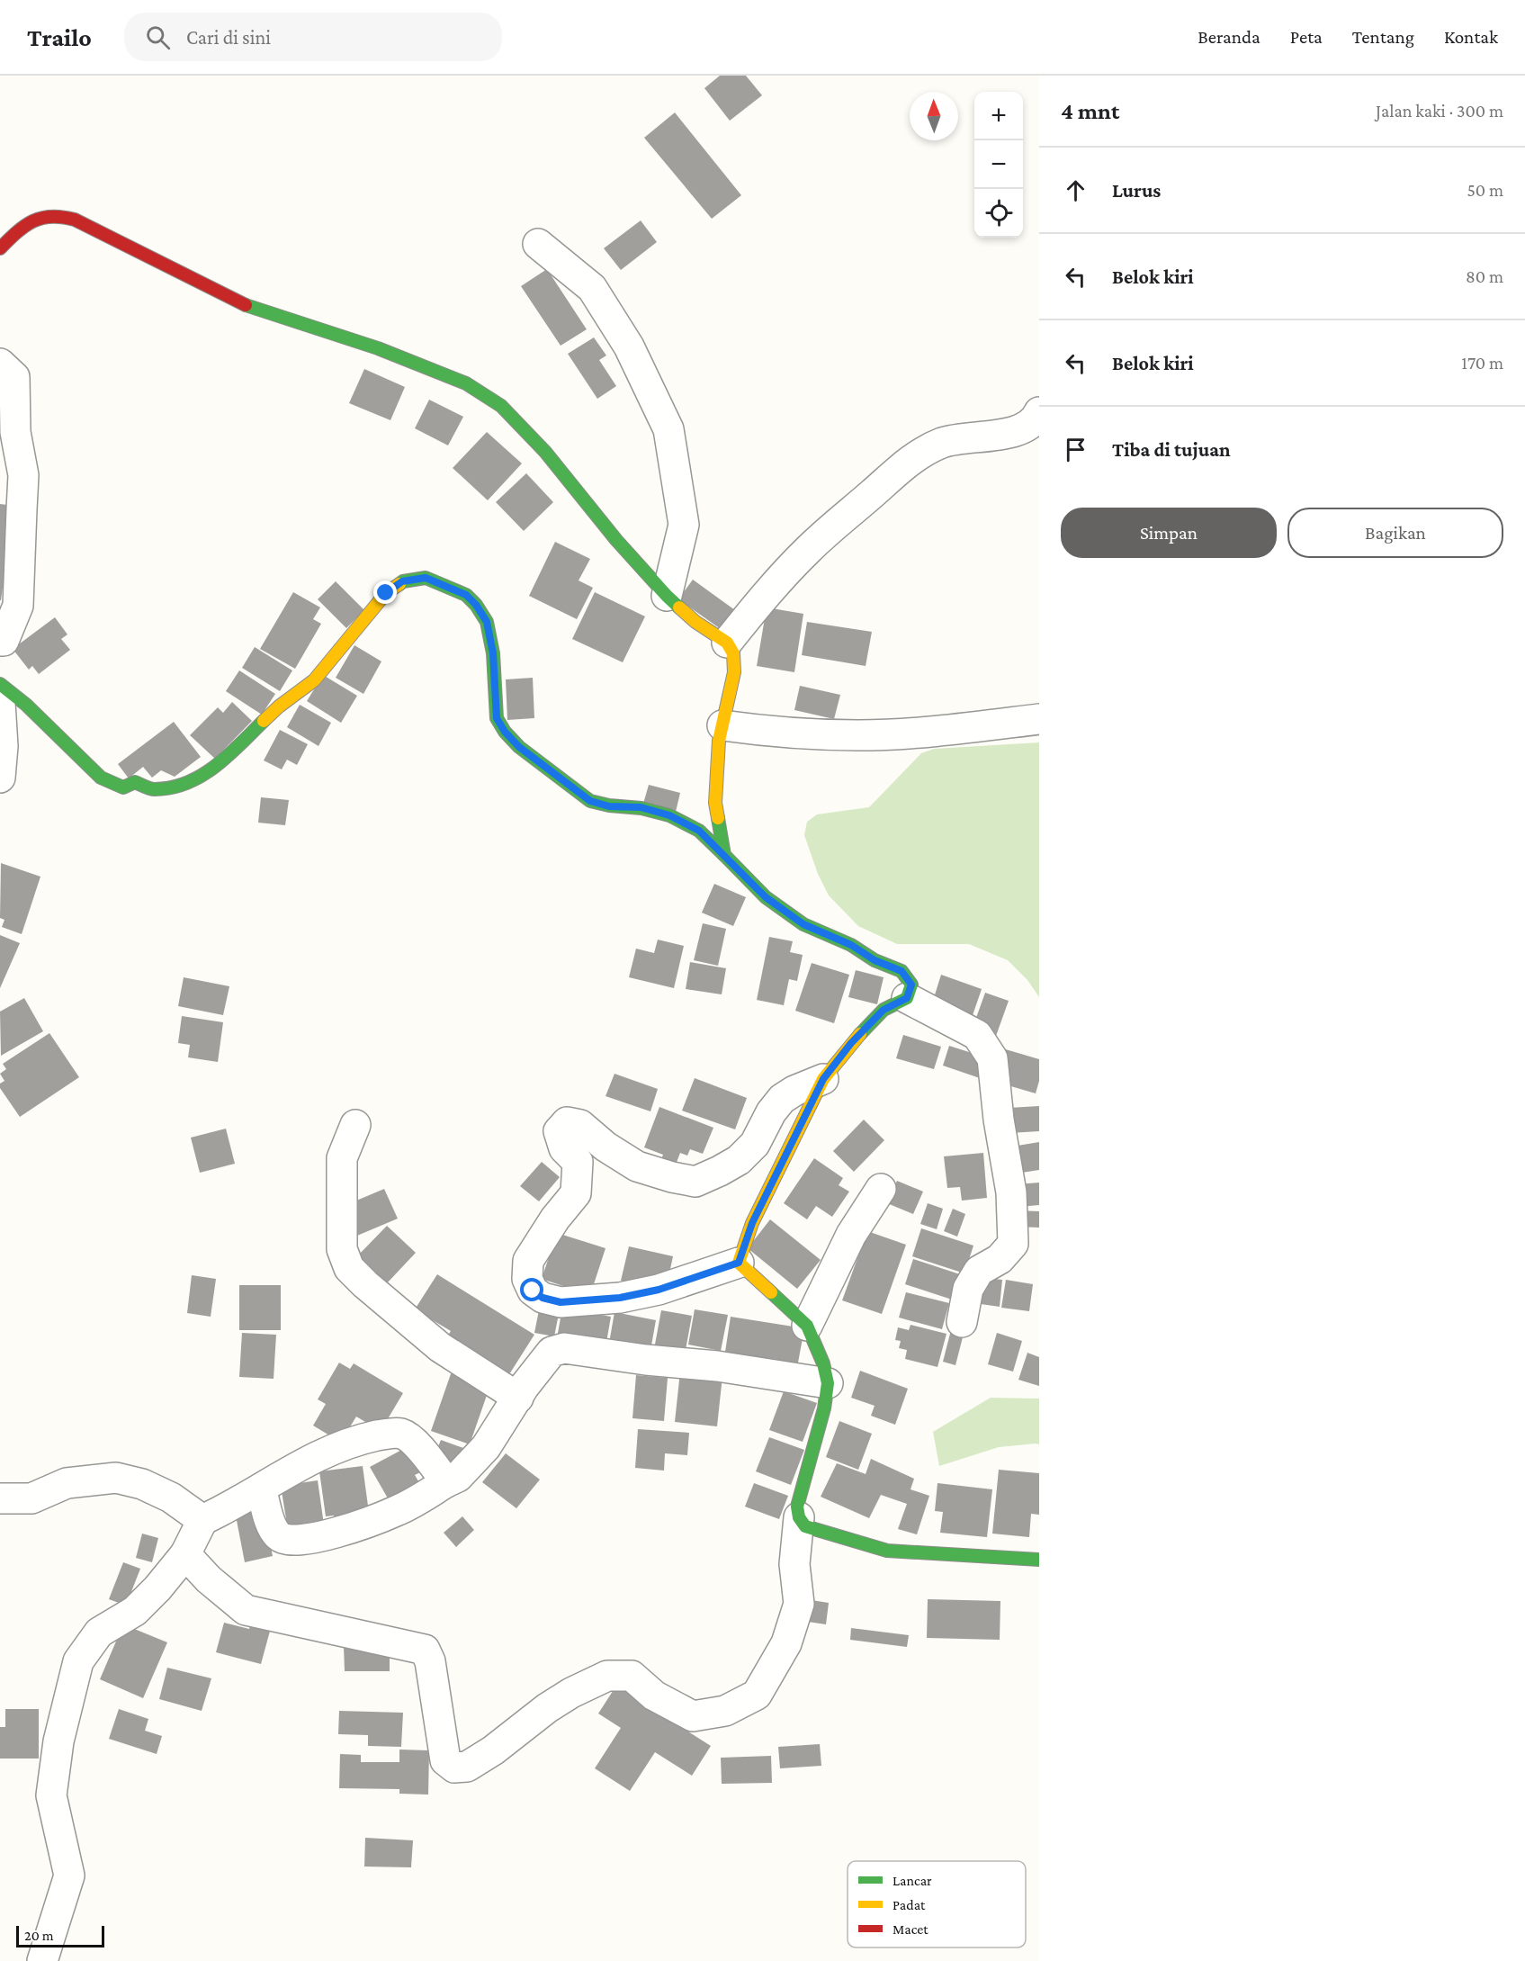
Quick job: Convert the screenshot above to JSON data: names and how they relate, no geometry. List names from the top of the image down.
{
  "legend": ["Lancar", "Padat", "Macet"],
  "scale_bar": "20 m",
  "north": "top",
  "page": {
    "header": "Trailo",
    "search": "Cari di sini",
    "nav": [
      "Beranda",
      "Peta",
      "Tentang",
      "Kontak"
    ],
    "heading": ["4 mnt", "Jalan kaki · 300 m"],
    "map_buttons": ["+", "−"],
    "list": [
      ["Lurus", "50 m"],
      ["Belok kiri", "80 m"],
      ["Belok kiri", "170 m"],
      "Tiba di tujuan"
    ],
    "buttons": ["Simpan", "Bagikan"],
    "scale": "20 m"
  }
}
